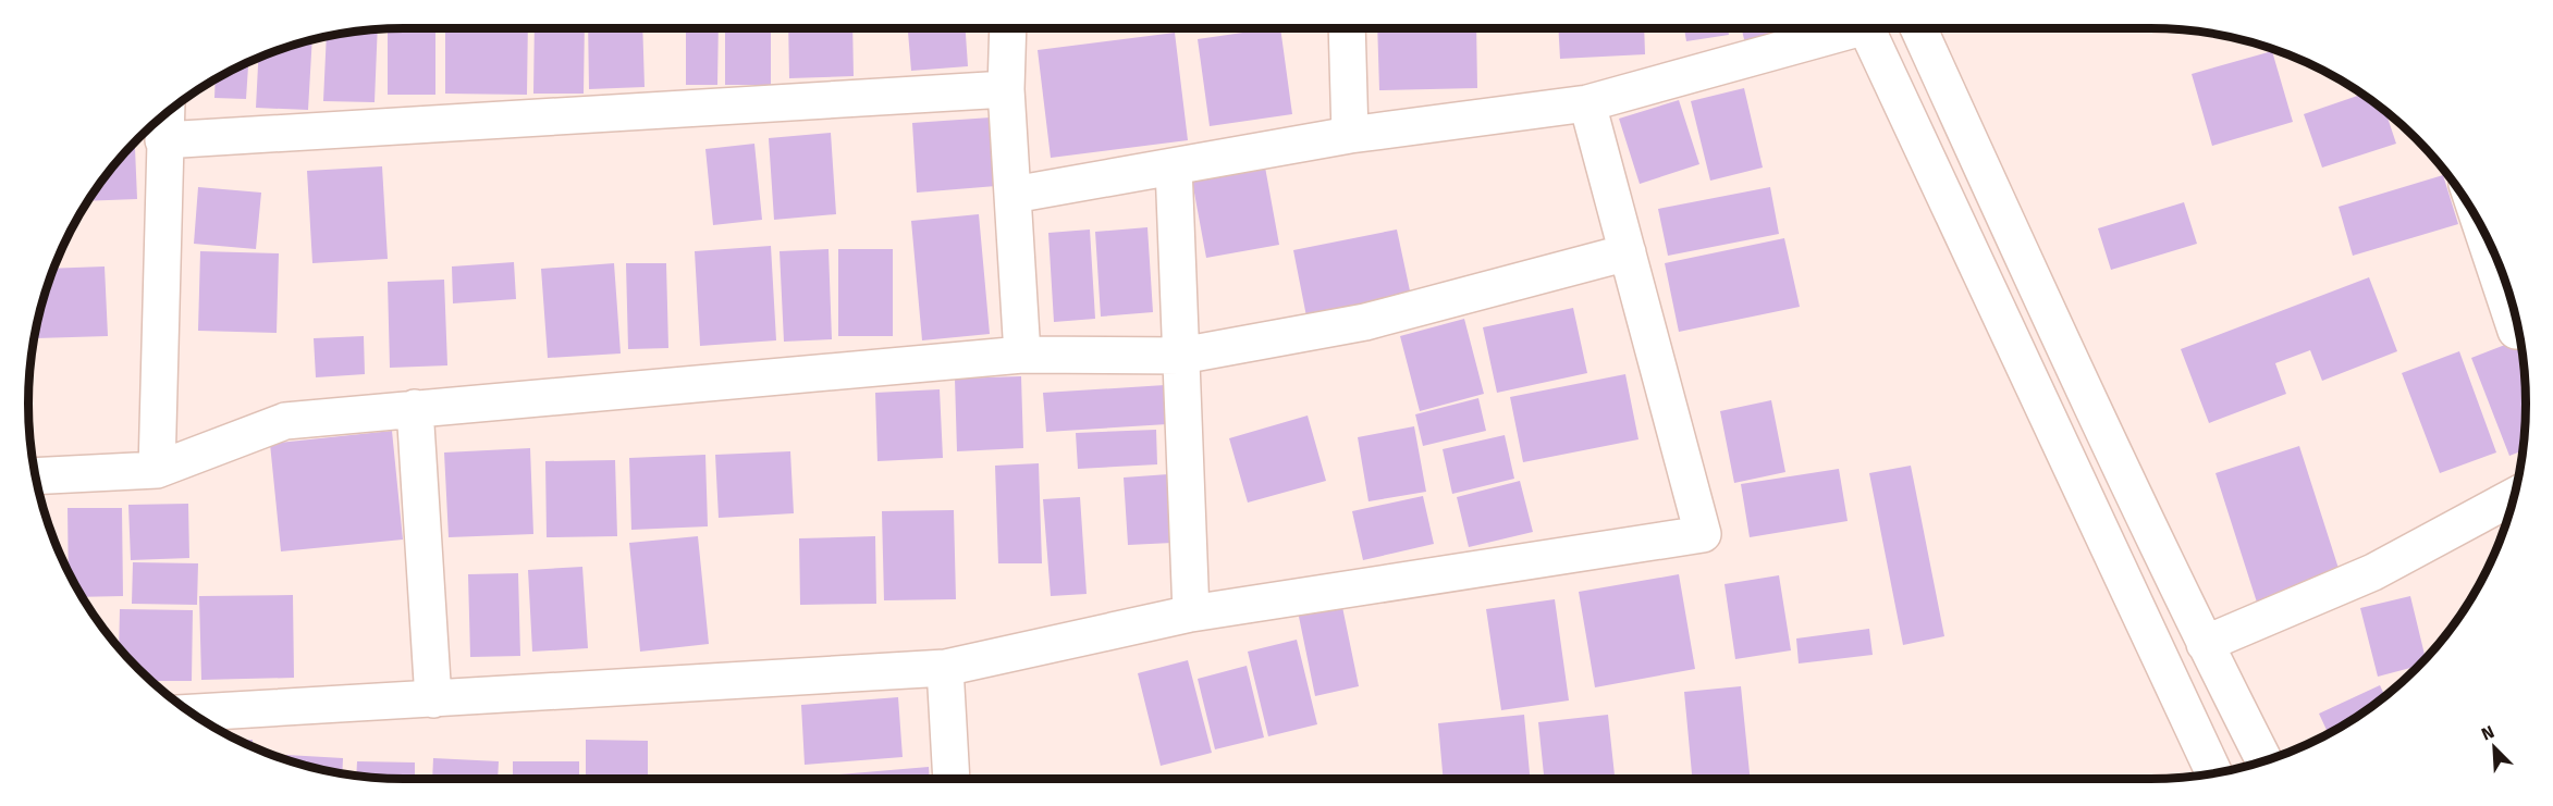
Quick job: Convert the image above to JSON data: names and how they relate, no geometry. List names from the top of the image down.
{
  "north": "top left"
}
